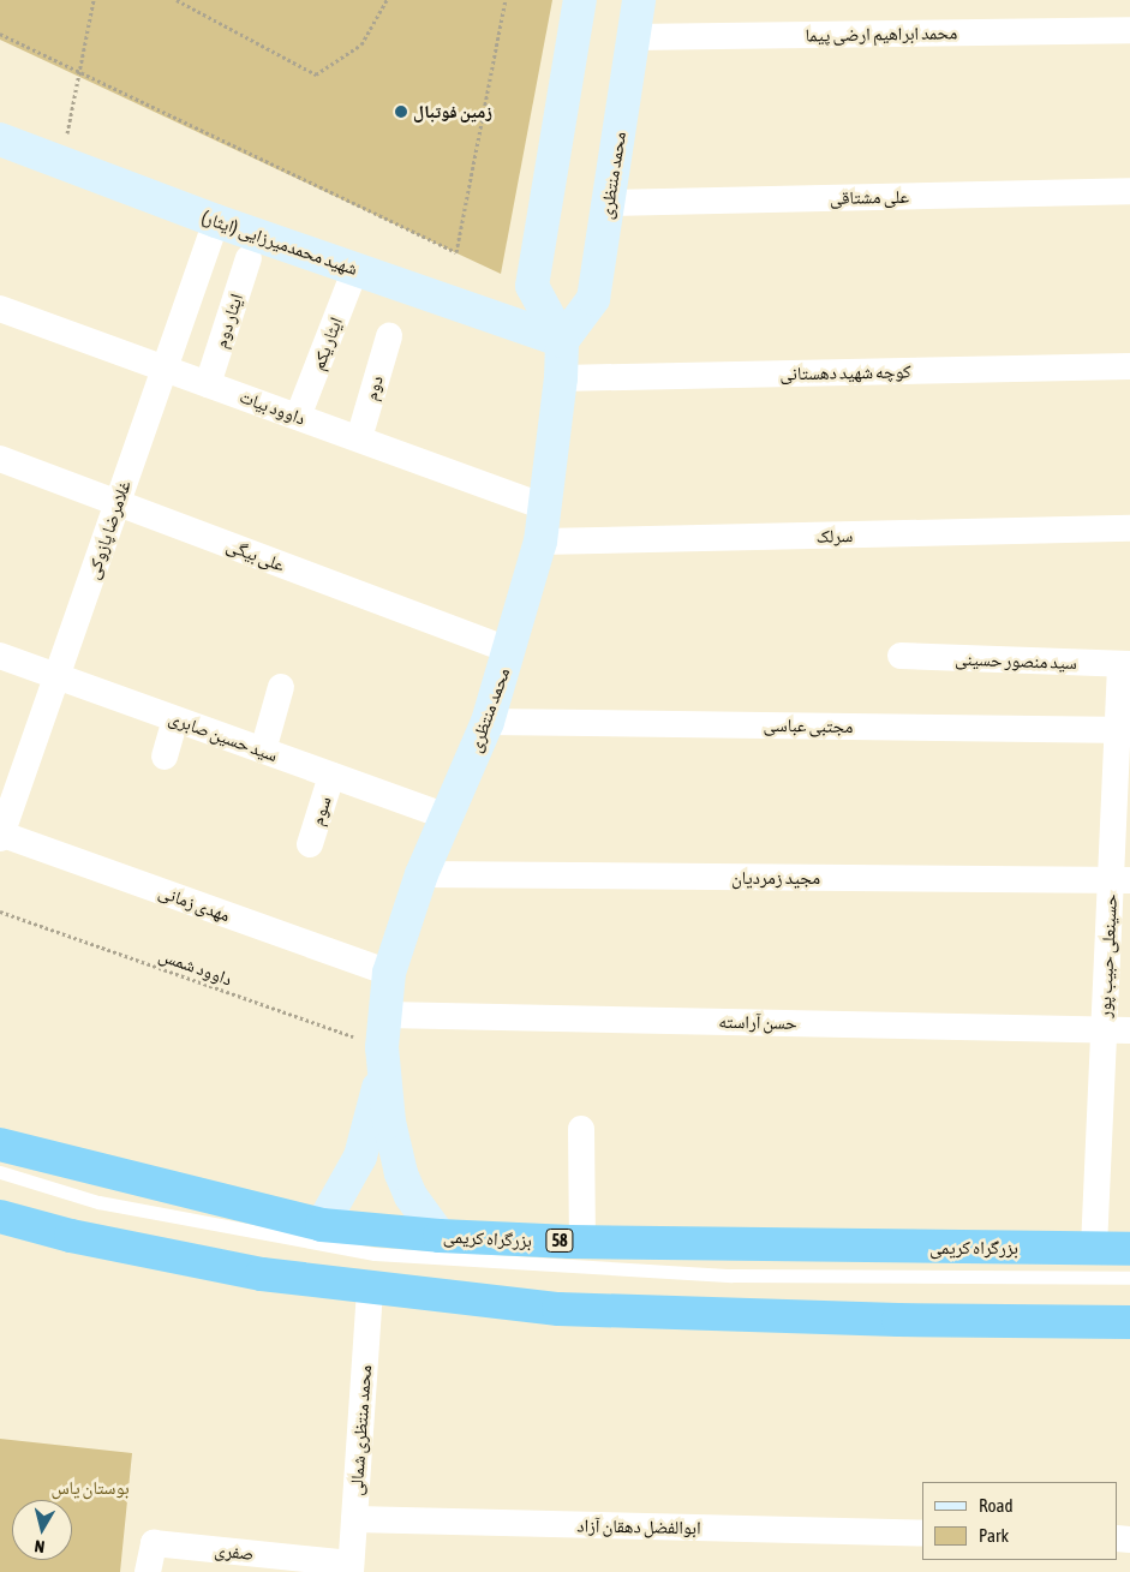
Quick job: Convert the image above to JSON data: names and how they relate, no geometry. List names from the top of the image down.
{
  "streets": {
    "highway": ["بزرگراه کریمی", "58"],
    "street": [
      "محمد ابراهیم ارضی پیما",
      "محمد منتظری",
      "علی مشتاقی",
      "شهید محمدمیرزایی (ایثار)",
      "ایثار دوم",
      "ایثار یکم",
      "کوچه شهید دهستانی",
      "دوم",
      "داوود بیات",
      "غلامرضا پازوکی",
      "سرلک",
      "علی بیگی",
      "سید منصور حسینی",
      "مجتبی عباسی",
      "سید حسین صابری",
      "سوم",
      "مجید زمردیان",
      "مهدی زمانی",
      "حسینعلی حبیب پور",
      "حسن آراسته",
      "محمد منتظری شمالی",
      "ابوالفضل دهقان آزاد",
      "صفری"
    ],
    "path": ["داوود شمس"]
  },
  "crossings": [
    ["محمد ابراهیم ارضی پیما", "محمد منتظری"],
    ["محمد منتظری", "علی مشتاقی"],
    ["محمد منتظری", "شهید محمدمیرزایی (ایثار)"],
    ["محمد منتظری", "کوچه شهید دهستانی"],
    ["محمد منتظری", "داوود بیات"],
    ["محمد منتظری", "سرلک"],
    ["محمد منتظری", "علی بیگی"],
    ["محمد منتظری", "مجتبی عباسی"],
    ["محمد منتظری", "سید حسین صابری"],
    ["محمد منتظری", "مجید زمردیان"],
    ["محمد منتظری", "مهدی زمانی"],
    ["محمد منتظری", "داوود شمس"],
    ["محمد منتظری", "حسن آراسته"],
    ["محمد منتظری", "بزرگراه کریمی"],
    ["شهید محمدمیرزایی (ایثار)", "ایثار یکم"],
    ["شهید محمدمیرزایی (ایثار)", "غلامرضا پازوکی"],
    ["ایثار دوم", "داوود بیات"],
    ["ایثار یکم", "داوود بیات"],
    ["دوم", "داوود بیات"],
    ["داوود بیات", "غلامرضا پازوکی"],
    ["غلامرضا پازوکی", "علی بیگی"],
    ["غلامرضا پازوکی", "سید حسین صابری"],
    ["غلامرضا پازوکی", "مهدی زمانی"],
    ["سید منصور حسینی", "حسینعلی حبیب پور"],
    ["مجتبی عباسی", "حسینعلی حبیب پور"],
    ["سید حسین صابری", "سوم"],
    ["مجید زمردیان", "حسینعلی حبیب پور"],
    ["حسینعلی حبیب پور", "حسن آراسته"],
    ["حسینعلی حبیب پور", "بزرگراه کریمی"],
    ["محمد منتظری شمالی", "ابوالفضل دهقان آزاد"],
    ["محمد منتظری شمالی", "صفری"]
  ],
  "parks": ["بوستان یاس"],
  "places": ["زمین فوتبال"],
  "legend": ["Road", "Park"],
  "north": "bottom"
}
